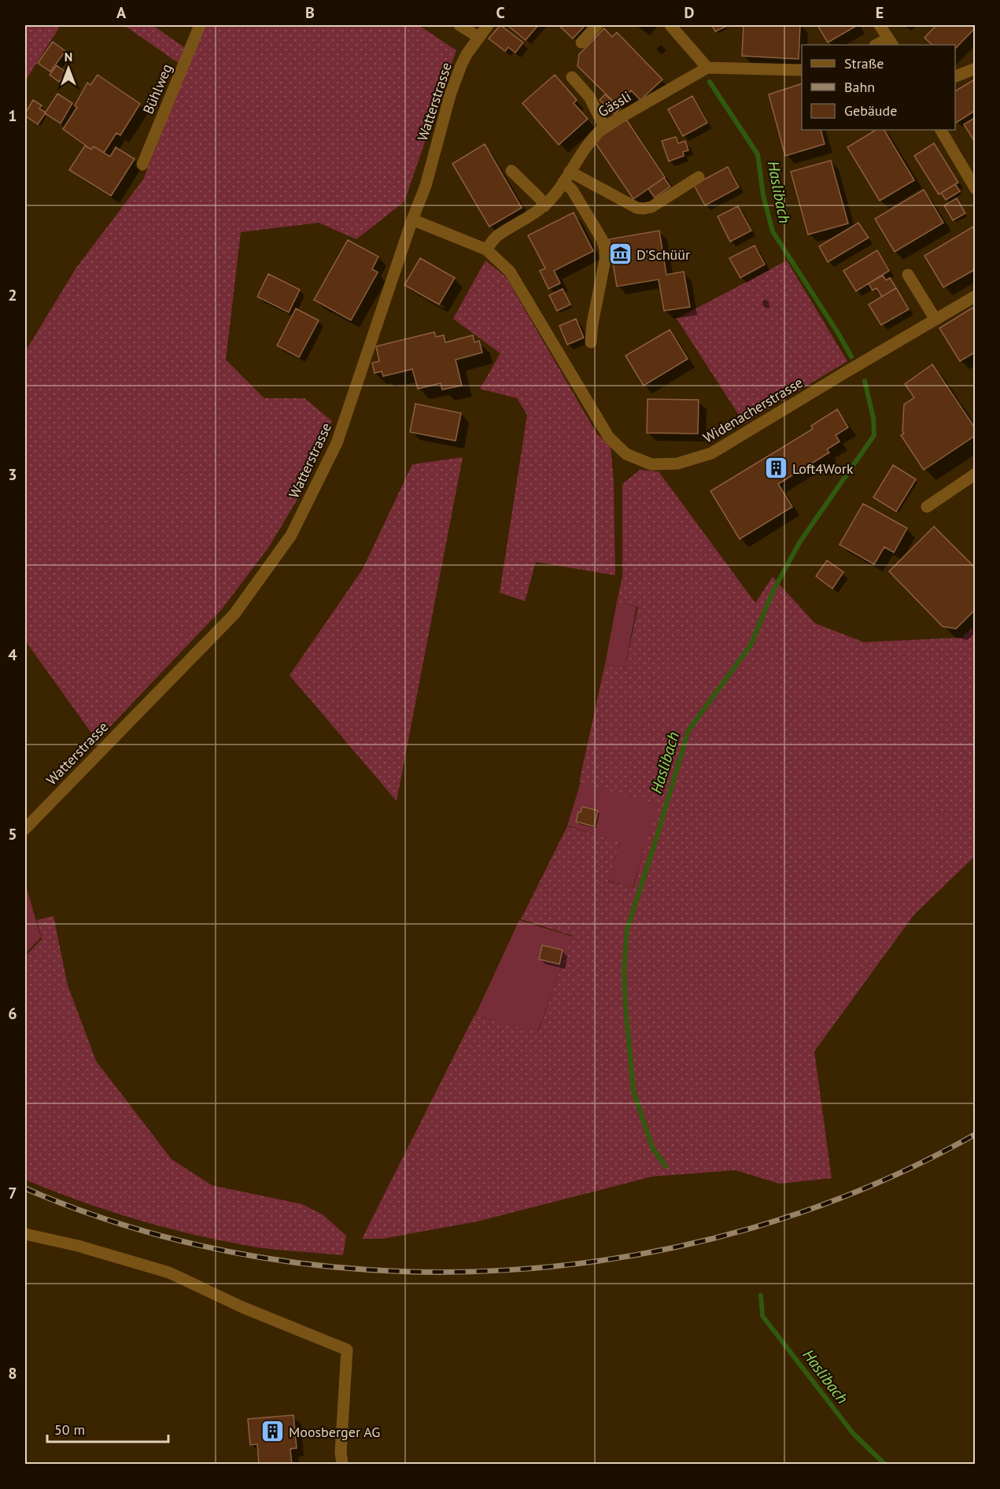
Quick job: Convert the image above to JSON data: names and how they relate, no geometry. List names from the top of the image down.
{
  "streets": {
    "street": [
      "Bühlweg",
      "Watterstrasse",
      "Gässli",
      "Widenacherstrasse"
    ]
  },
  "crossings": [
    ["Watterstrasse", "Widenacherstrasse"],
    ["Gässli", "Widenacherstrasse"]
  ],
  "water": ["Haslibach"],
  "places": {
    "museum": ["D'Schüür"],
    "building": ["Loft4Work", "Moosberger AG"]
  },
  "legend": ["Straße", "Bahn", "Gebäude"],
  "scale_bar": "50 m",
  "north": "top",
  "grid": {
    "columns": [
      "A",
      "B",
      "C",
      "D",
      "E"
    ],
    "rows": [
      "1",
      "2",
      "3",
      "4",
      "5",
      "6",
      "7",
      "8"
    ]
  }
}
